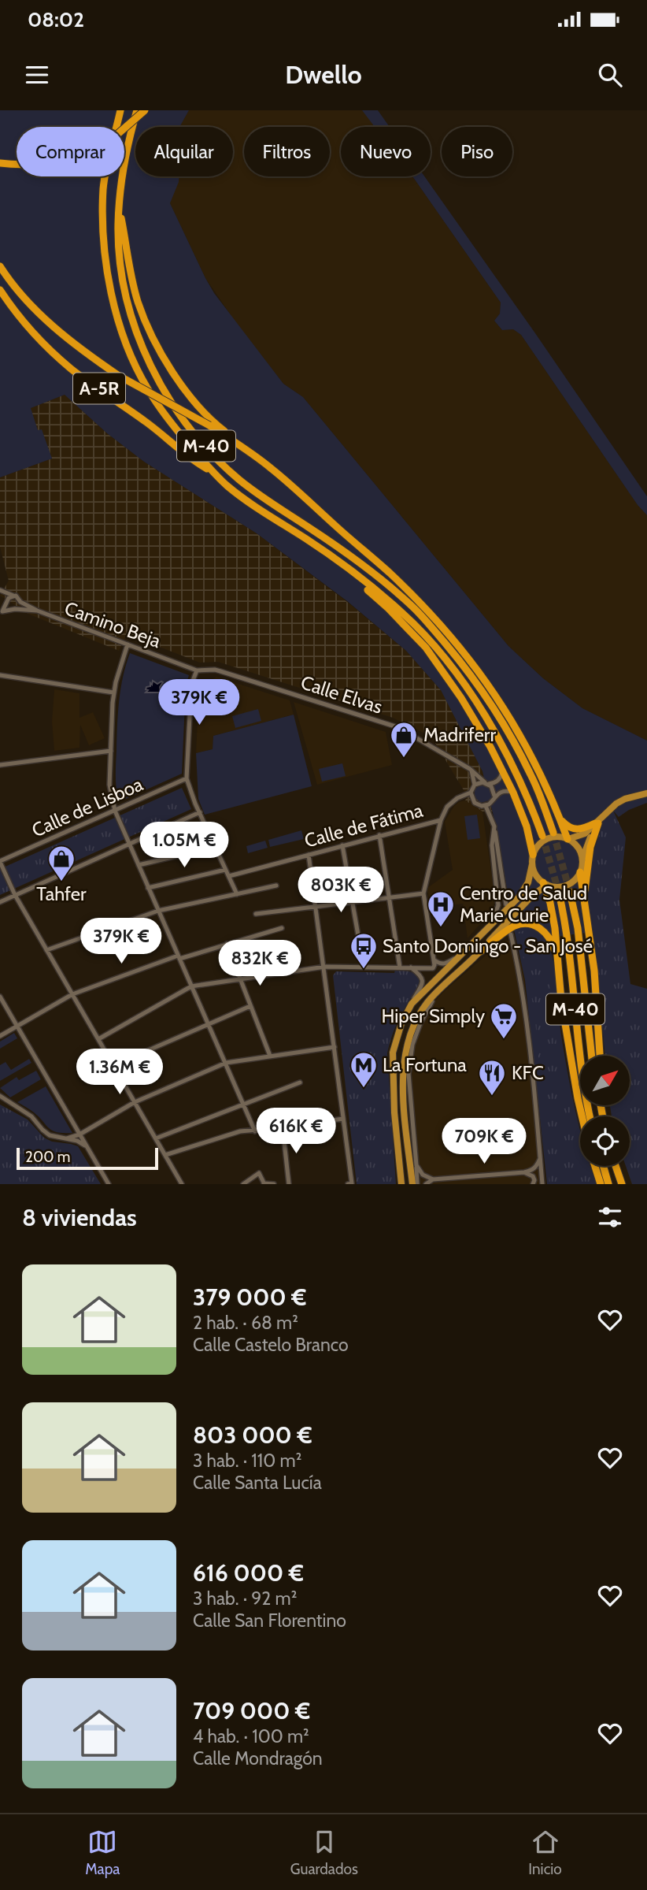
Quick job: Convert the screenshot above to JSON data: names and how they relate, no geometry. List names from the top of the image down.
{
  "streets": {
    "highway": ["A-5R", "M-40"],
    "street": [
      "Camino Beja",
      "Calle Elvas",
      "Calle de Lisboa",
      "Calle de Fátima"
    ]
  },
  "crossings": [
    ["A-5R", "M-40"],
    ["Camino Beja", "Calle Elvas"]
  ],
  "places": {
    "shop": ["Madriferr", "Tahfer"],
    "hospital": ["Centro de Salud Marie Curie"],
    "bus stop": ["Santo Domingo - San José"],
    "supermarket": ["Hiper Simply"],
    "metro station": ["La Fortuna"],
    "restaurant": ["KFC"]
  },
  "scale_bar": "200 m",
  "north": "top right",
  "page": {
    "status": "08:02",
    "header": "Dwello",
    "chip": [
      "Comprar",
      "Alquilar",
      "Filtros",
      "Nuevo",
      "Piso"
    ],
    "price": [
      "379K €",
      "1.05M €",
      "803K €",
      "379K €",
      "832K €",
      "1.36M €",
      "616K €",
      "709K €"
    ],
    "scale": "200 m",
    "heading": "8 viviendas",
    "list": [
      {
        "name": "379 000 €",
        "note": "2 hab. · 68 m² · Calle Castelo Branco"
      },
      {
        "name": "803 000 €",
        "note": "3 hab. · 110 m² · Calle Santa Lucía"
      },
      {
        "name": "616 000 €",
        "note": "3 hab. · 92 m² · Calle San Florentino"
      },
      {
        "name": "709 000 €",
        "note": "4 hab. · 100 m² · Calle Mondragón"
      }
    ],
    "tabs": ["Mapa", "Guardados", "Inicio"]
  }
}
